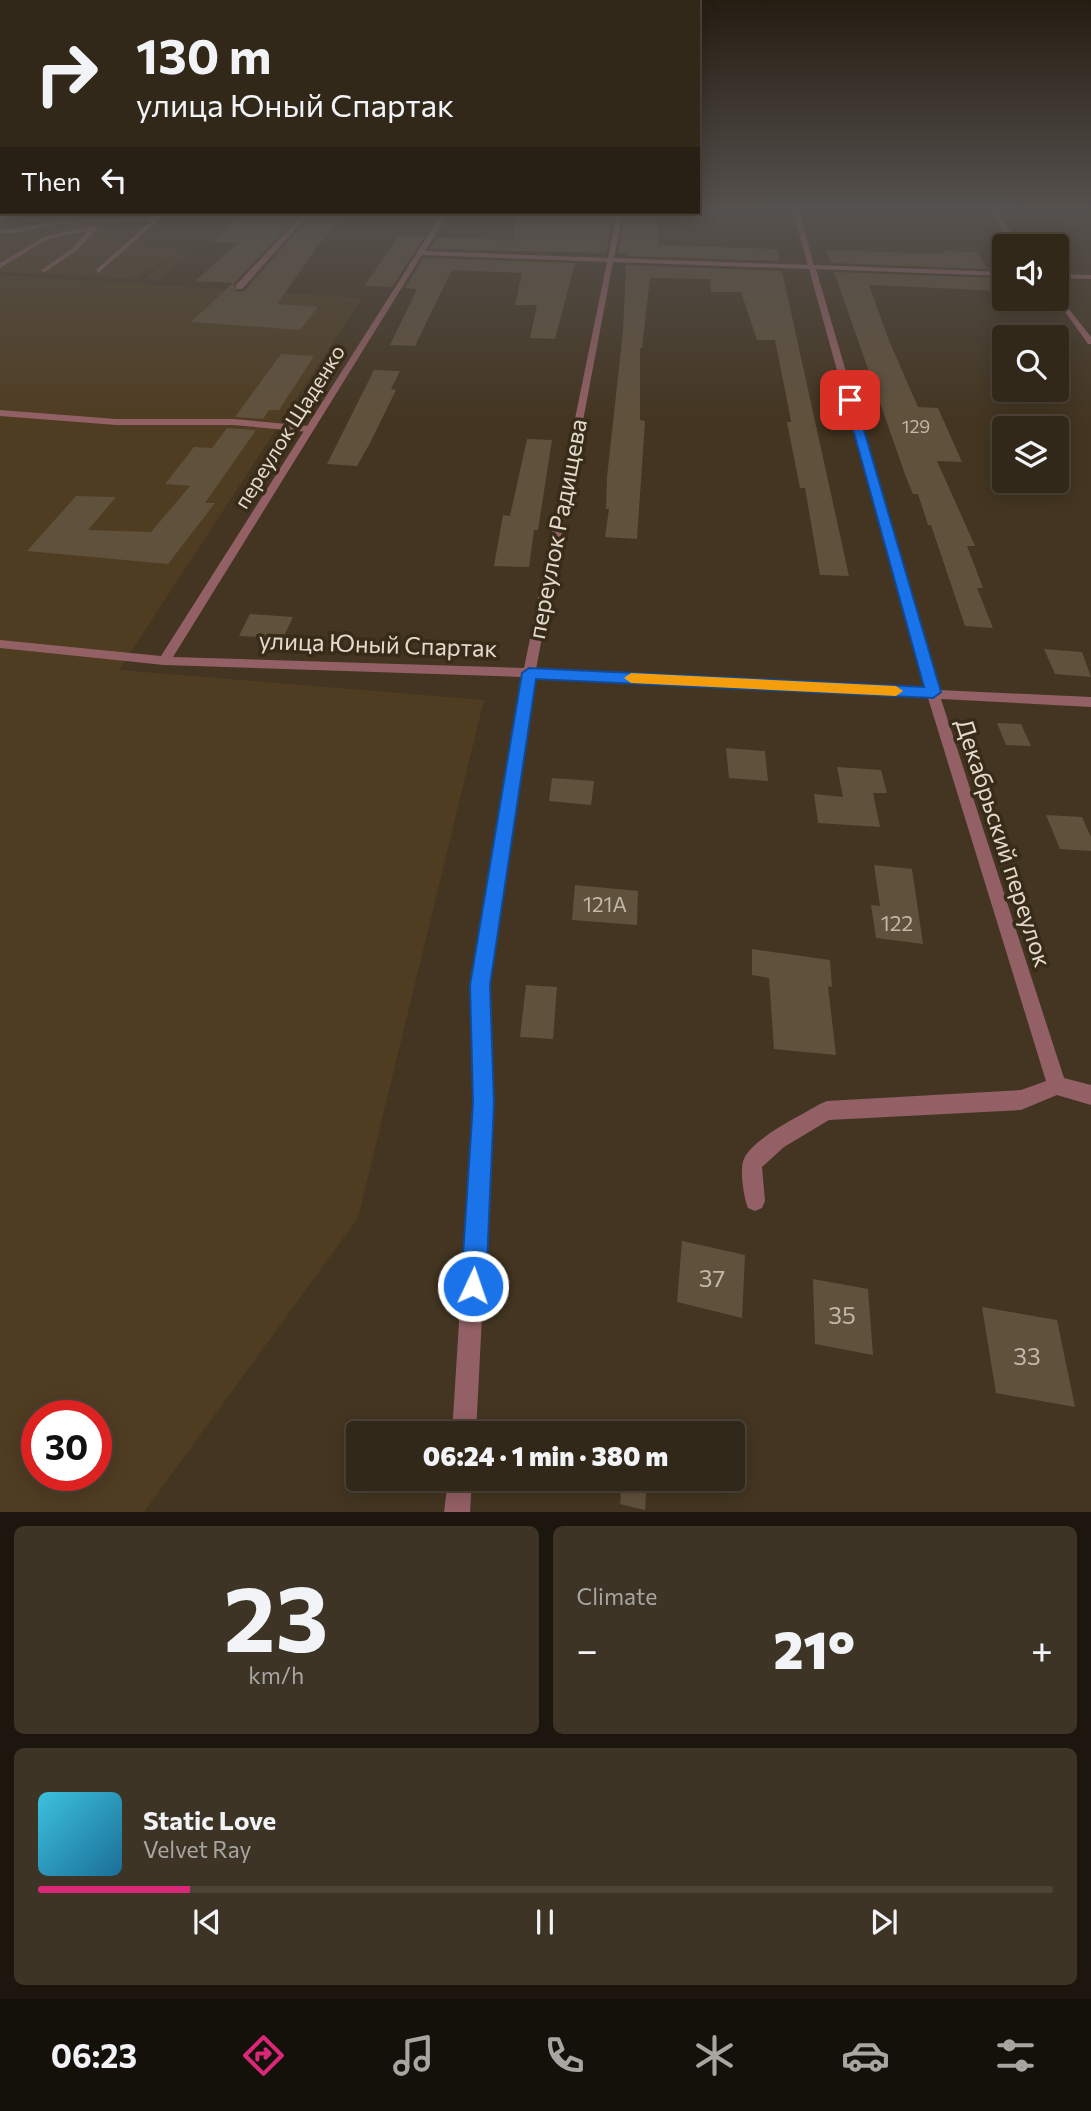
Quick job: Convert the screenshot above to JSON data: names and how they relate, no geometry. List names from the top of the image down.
{
  "streets": {
    "street": [
      "переулок Щаденко",
      "переулок Радищева",
      "улица Юный Спартак",
      "Декабрьский переулок"
    ]
  },
  "crossings": [
    ["переулок Щаденко", "улица Юный Спартак"],
    ["переулок Радищева", "улица Юный Спартак"],
    ["улица Юный Спартак", "Декабрьский переулок"]
  ],
  "house_numbers": [
    "129",
    "121А",
    "122",
    "37",
    "35",
    "33"
  ],
  "page": {
    "turn": ["130 m", "улица Юный Спартак"],
    "then": "Then",
    "limit": "30",
    "trip": "06:24 · 1 min · 380 m",
    "tile": [
      ["23", "km/h"],
      "Climate"
    ],
    "heat": ["−", "21°", "+"],
    "song": ["Static Love", "Velvet Ray"],
    "tabs": "06:23"
  }
}
